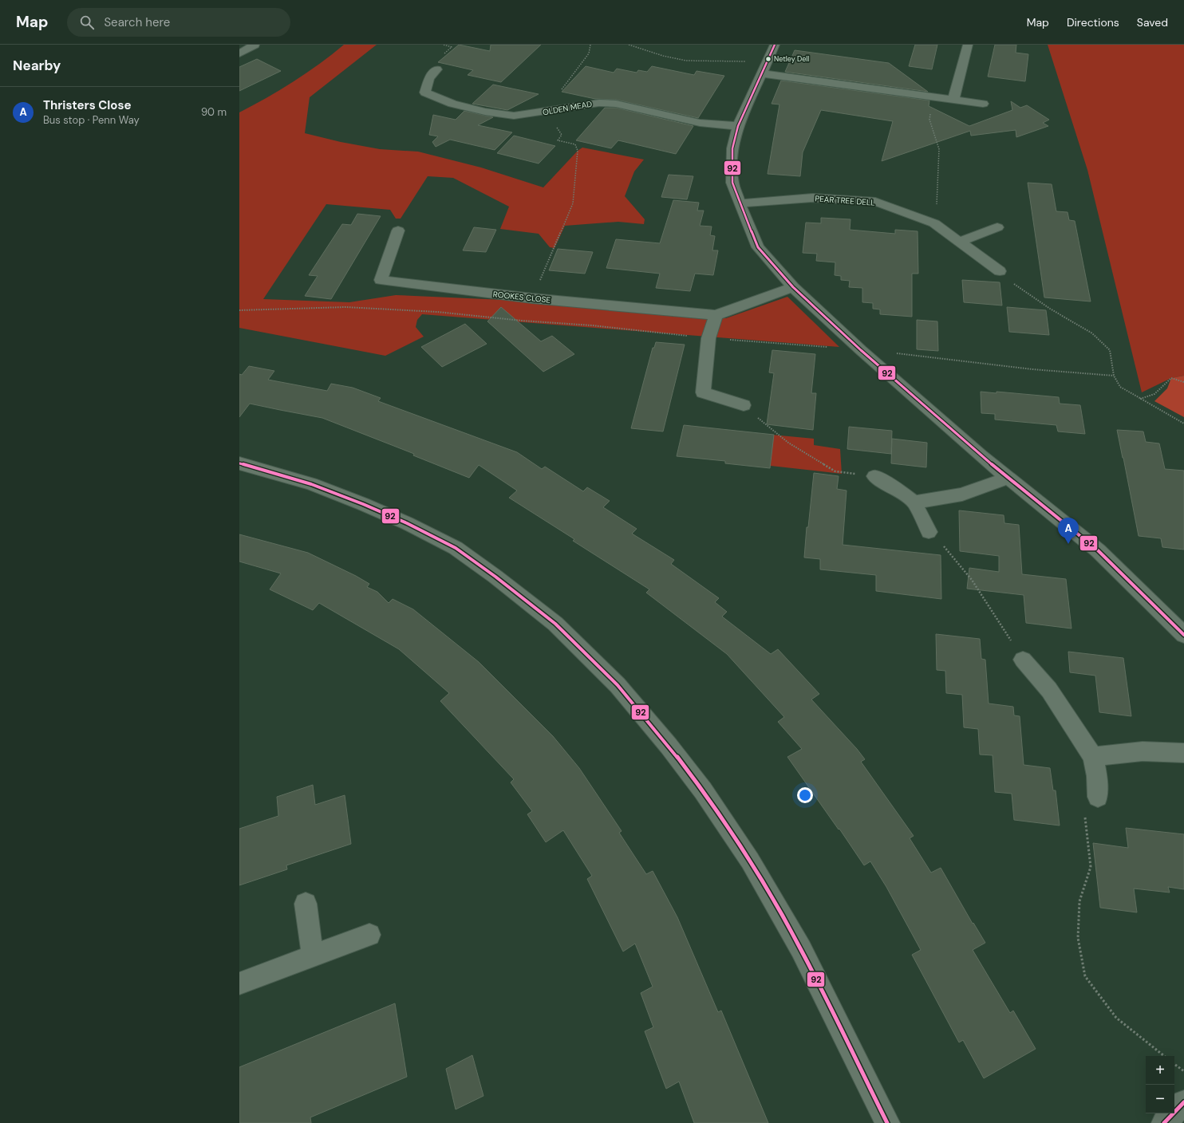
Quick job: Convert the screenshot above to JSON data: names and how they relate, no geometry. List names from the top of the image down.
{
  "streets": {
    "street": ["OLDEN MEAD", "PEAR TREE DELL", "ROOKES CLOSE"]
  },
  "places": ["Netley Dell"],
  "lines": ["transit line 92"],
  "page": {
    "header": "Map",
    "search": "Search here",
    "nav": ["Map", "Directions", "Saved"],
    "heading": "Nearby",
    "list": [
      {
        "mark": "A",
        "name": "Thristers Close",
        "note": "Bus stop · Penn Way",
        "value": "90 m"
      }
    ],
    "pins": "A",
    "map_buttons": ["+", "−"]
  }
}
